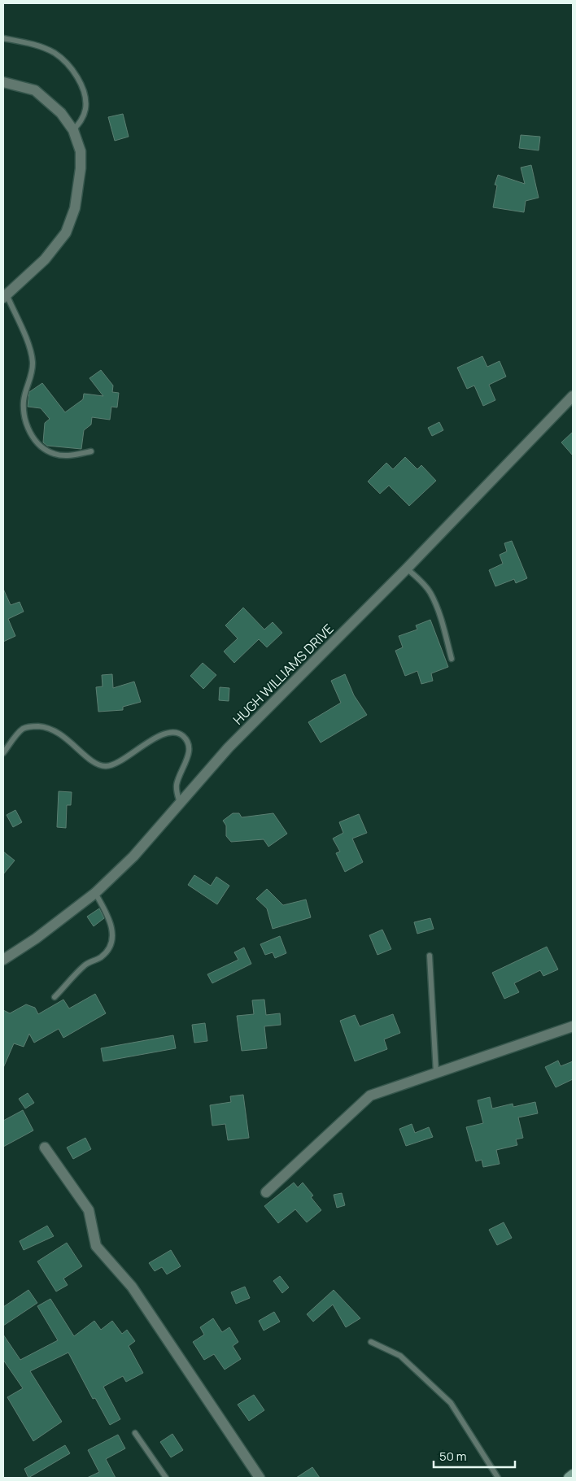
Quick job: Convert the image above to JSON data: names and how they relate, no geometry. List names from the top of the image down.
{
  "streets": {
    "street": ["HUGH WILLIAMS DRIVE"]
  },
  "scale_bar": "50 m"
}
